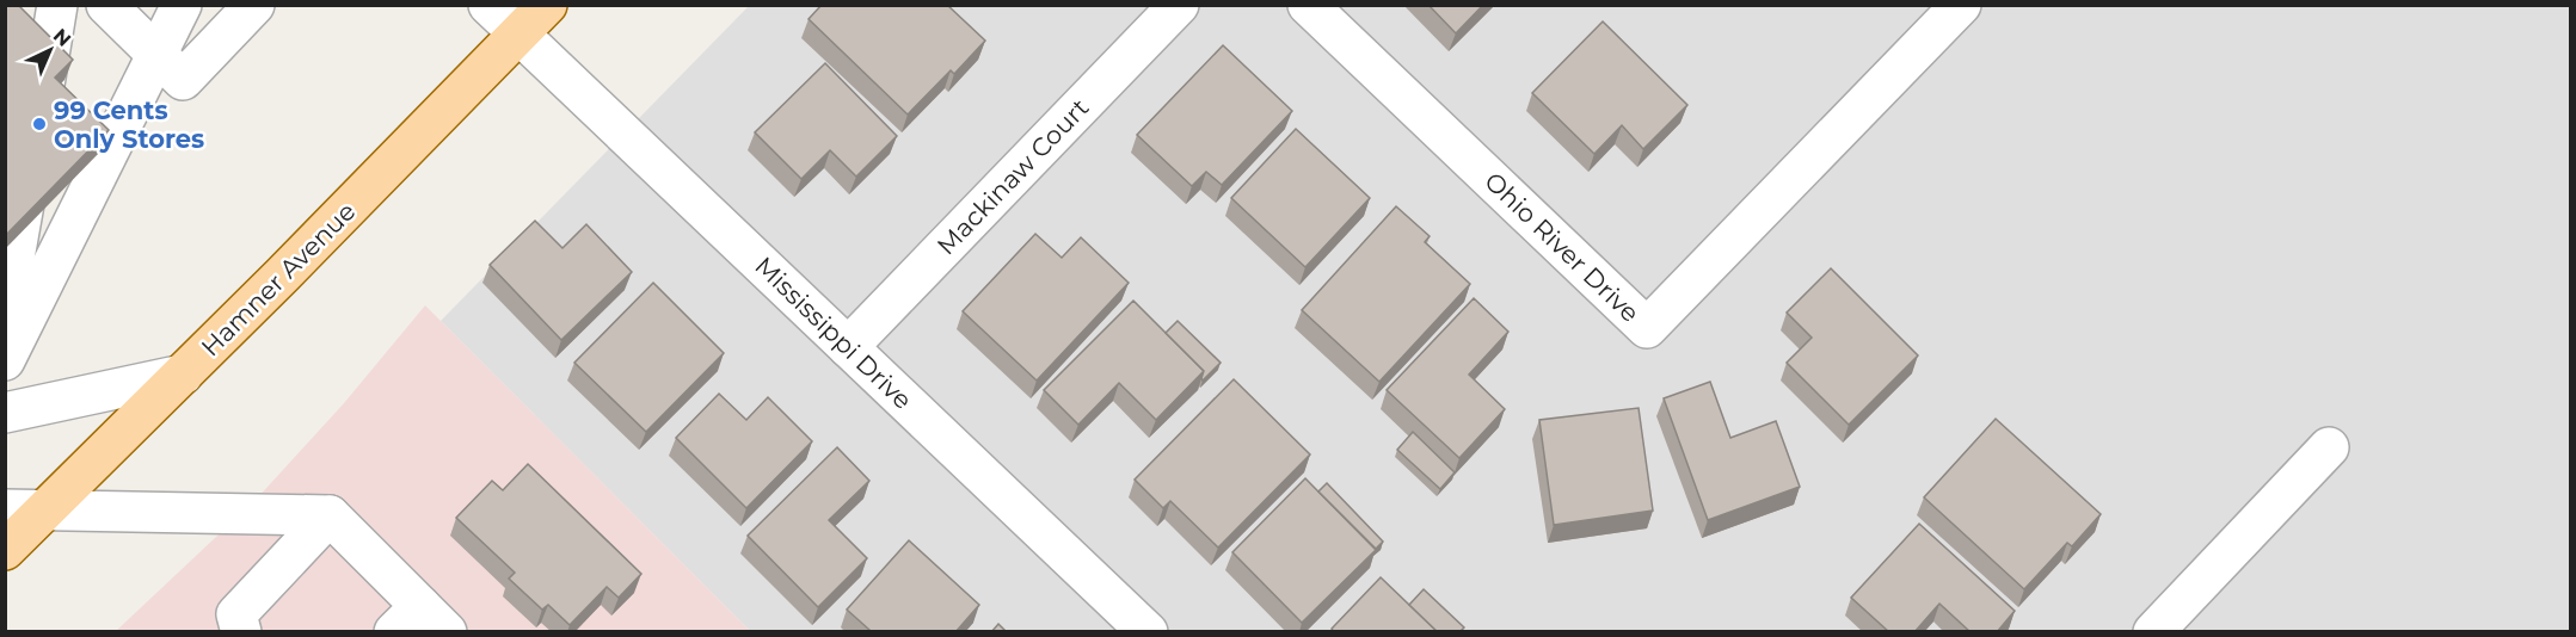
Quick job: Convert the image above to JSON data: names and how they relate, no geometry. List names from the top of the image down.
{
  "streets": {
    "main road": ["Hamner Avenue"],
    "street": ["Mackinaw Court", "Ohio River Drive", "Mississippi Drive"]
  },
  "crossings": [
    ["Mackinaw Court", "Mississippi Drive"],
    ["Hamner Avenue", "Mississippi Drive"]
  ],
  "places": ["99 Cents Only Stores"],
  "north": "top right"
}
